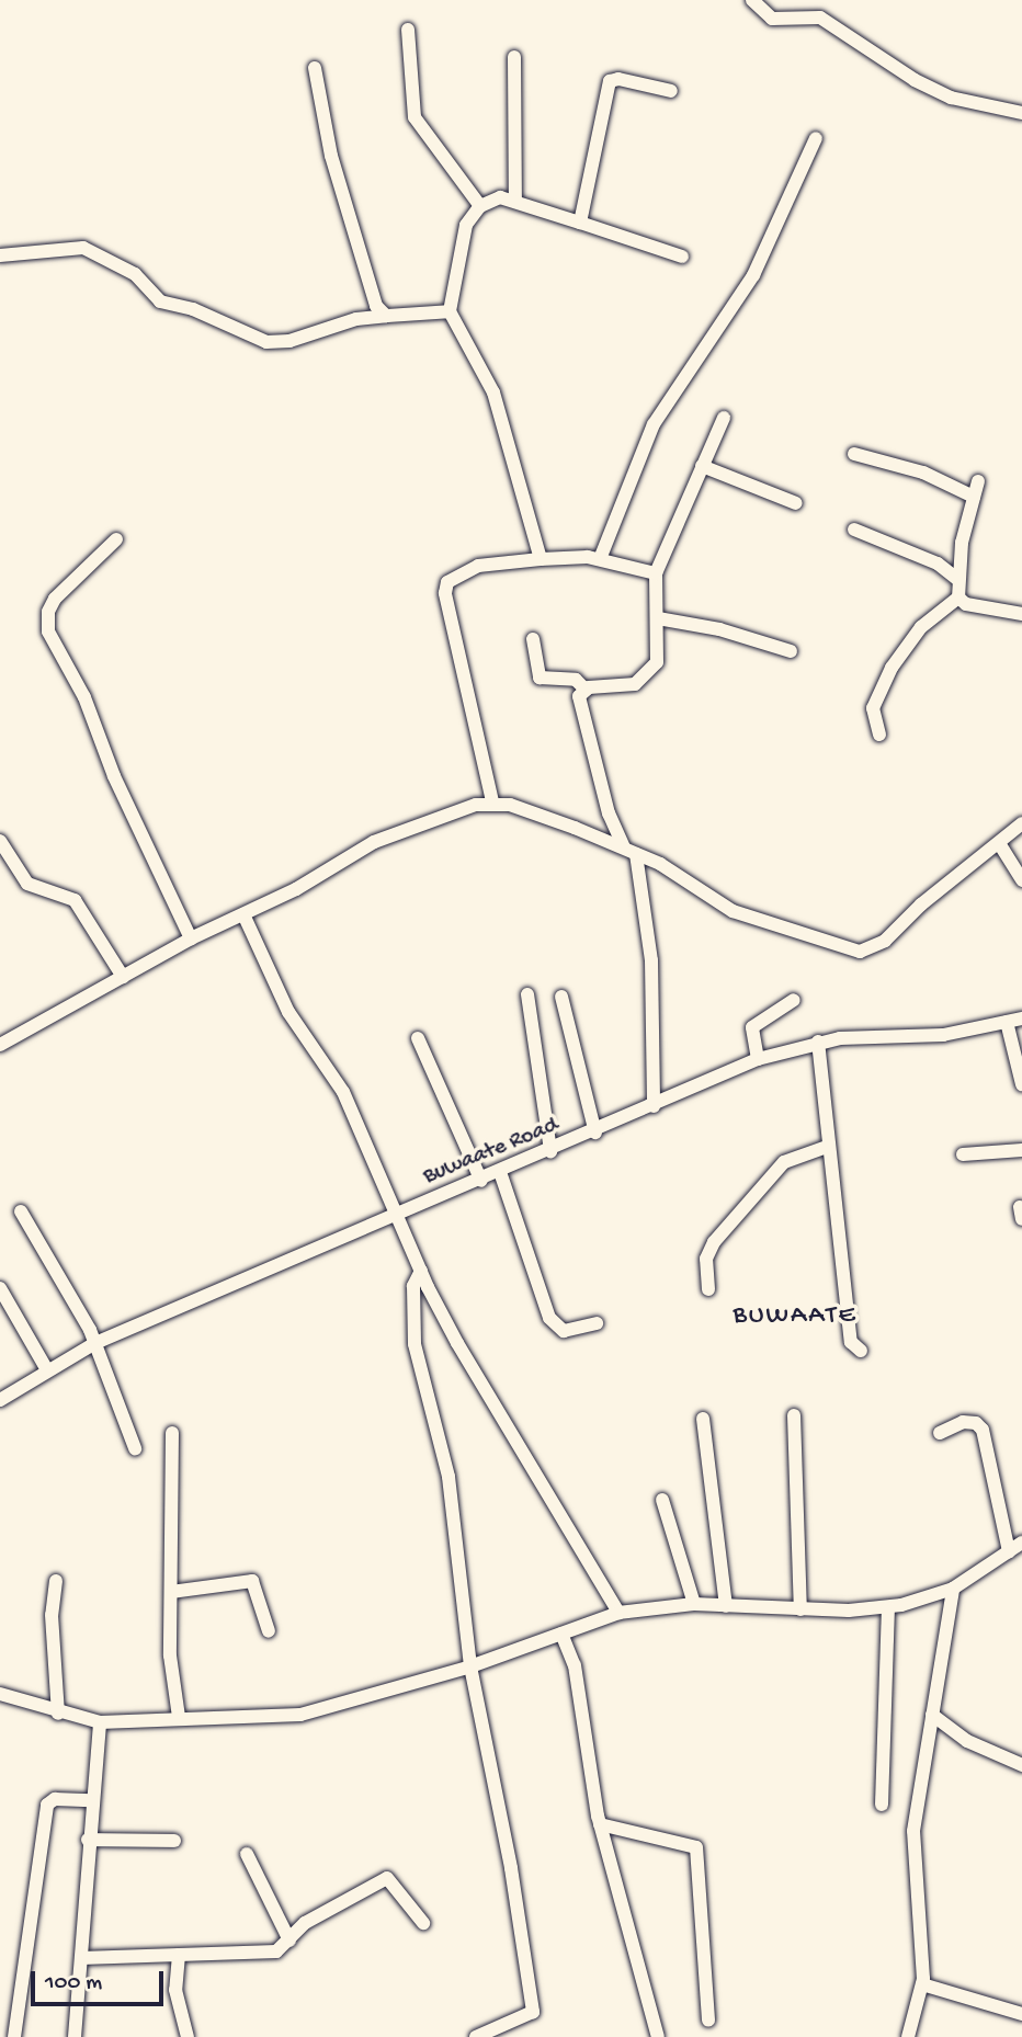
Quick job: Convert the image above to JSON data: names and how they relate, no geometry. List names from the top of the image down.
{
  "streets": {
    "street": ["Buwaate Road"]
  },
  "districts": ["BUWAATE"],
  "scale_bar": "100 m"
}
